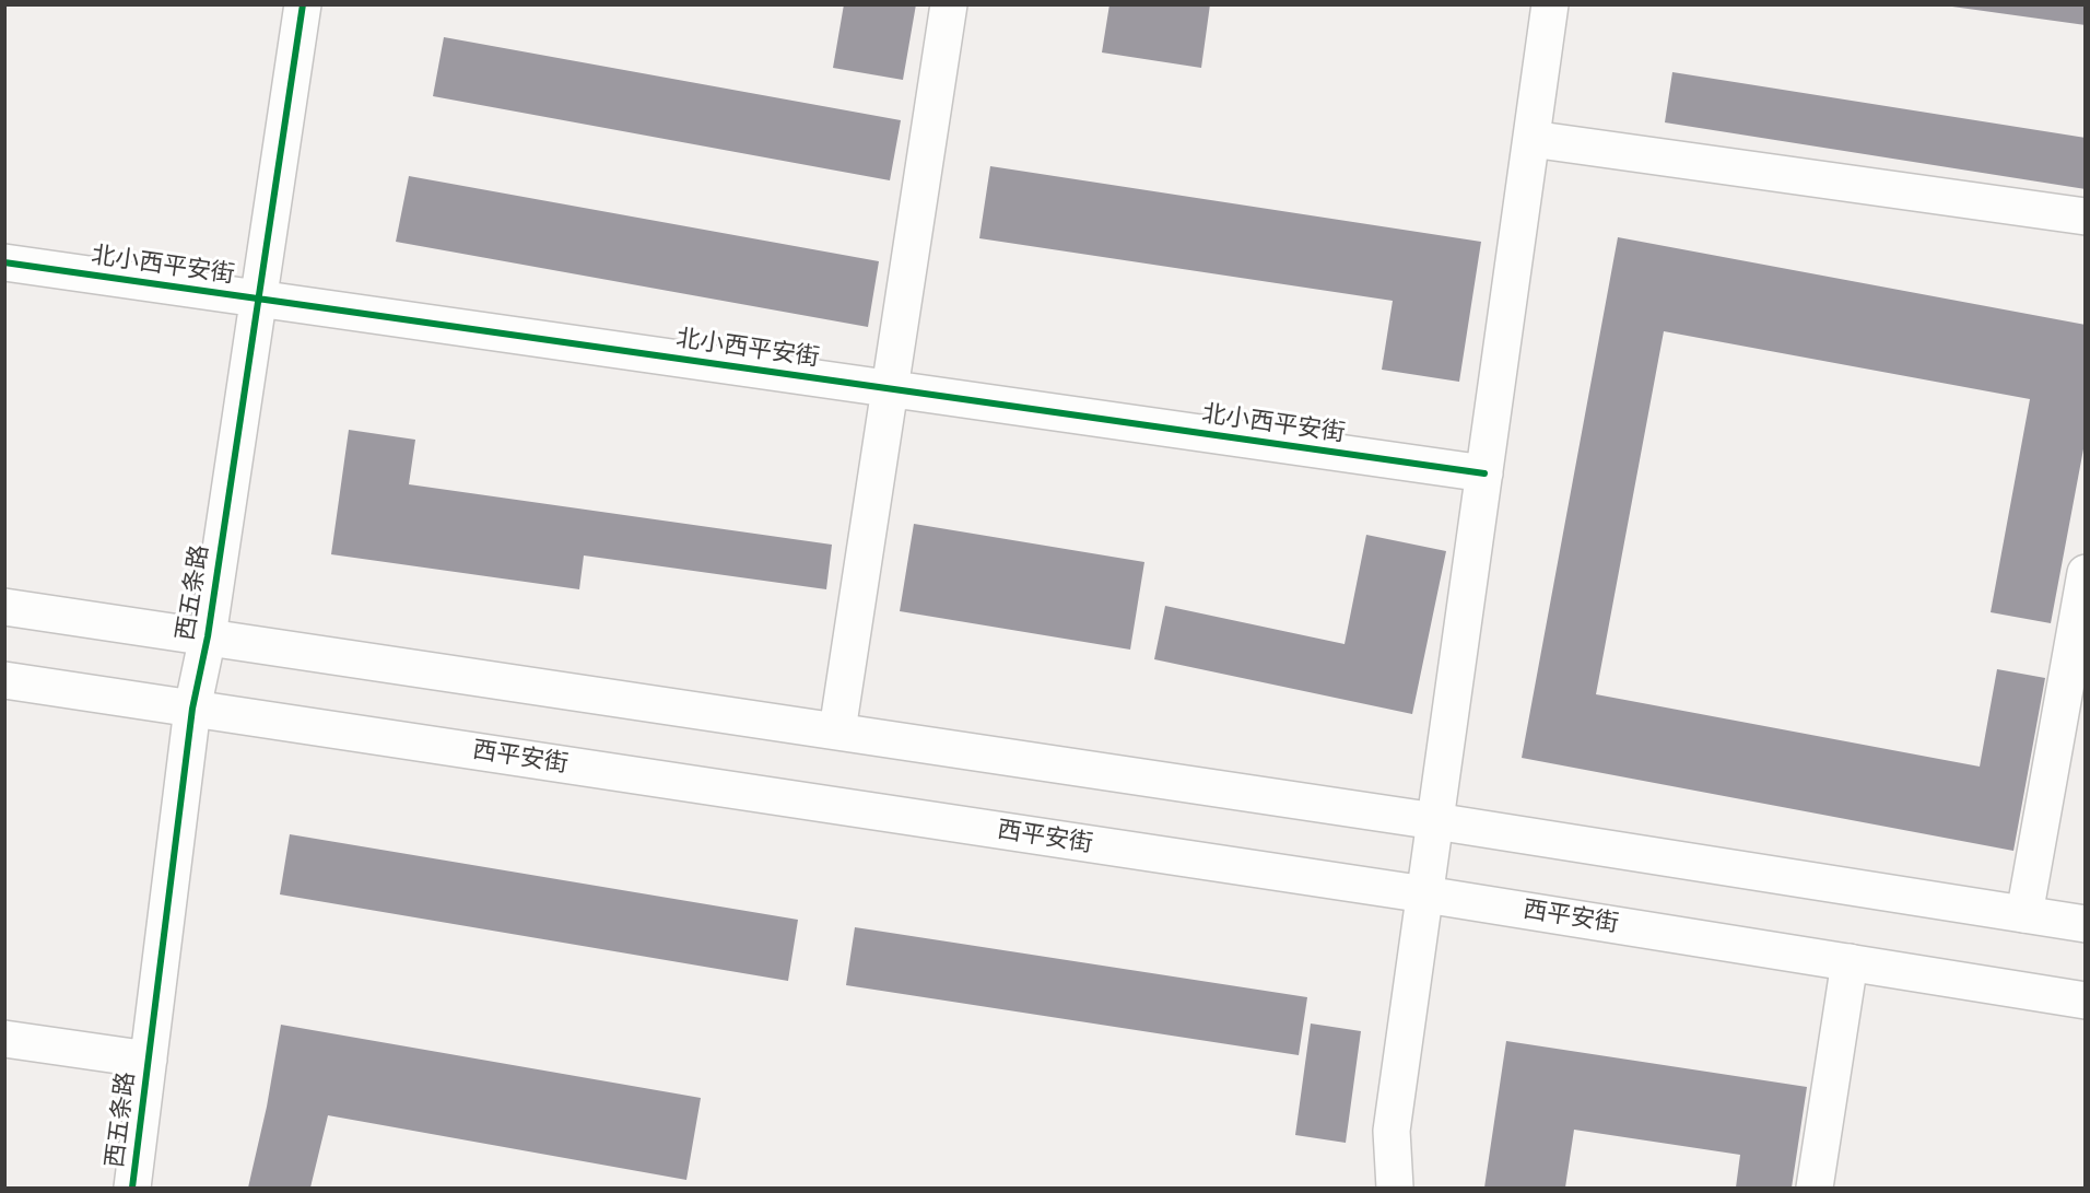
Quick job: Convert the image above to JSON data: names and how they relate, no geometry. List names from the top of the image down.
{
  "streets": {
    "street": ["北小西平安街", "西五条路", "西平安街"]
  },
  "crossings": [
    ["北小西平安街", "西五条路"],
    ["西五条路", "西平安街"]
  ]
}
